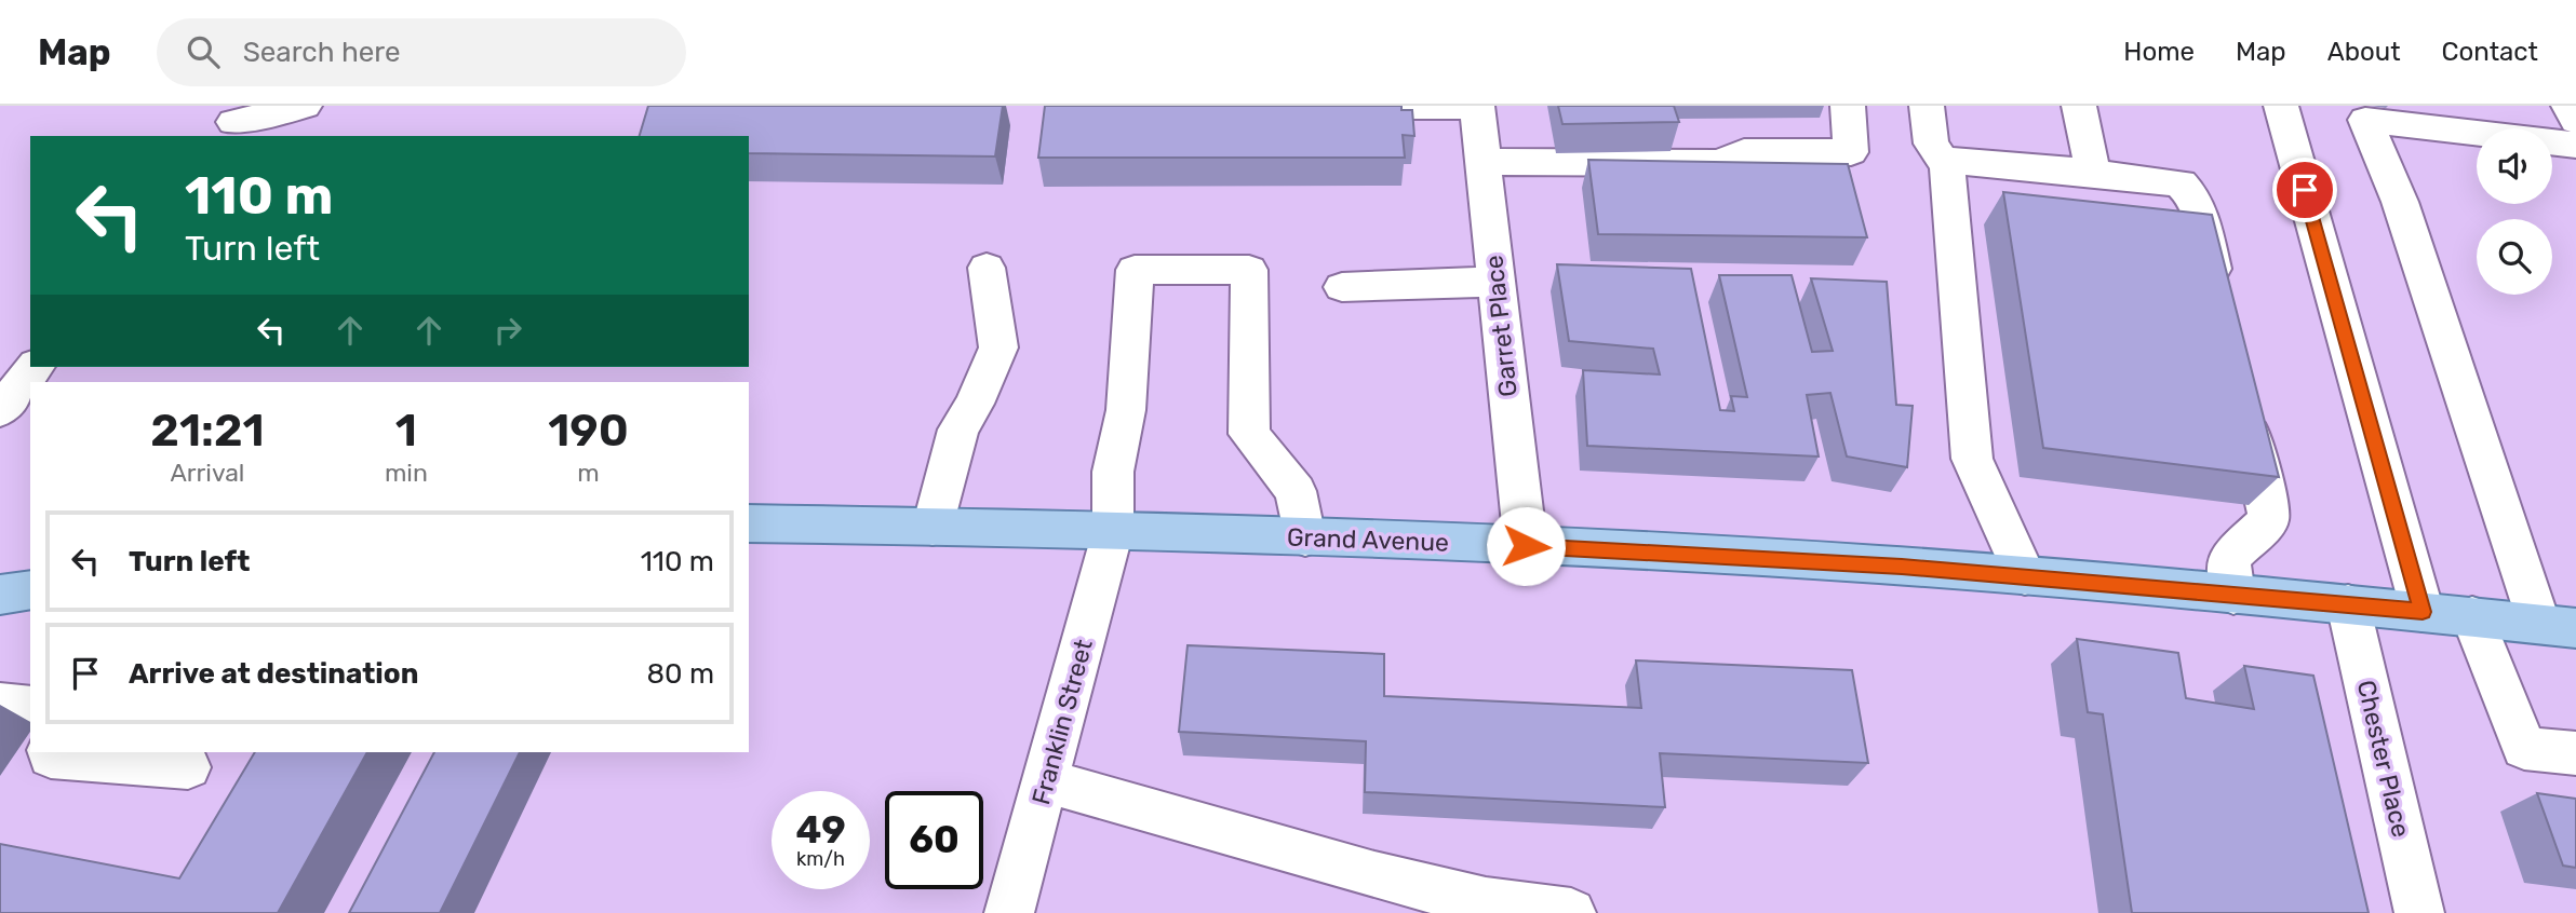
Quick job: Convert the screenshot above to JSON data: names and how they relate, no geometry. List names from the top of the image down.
{
  "streets": {
    "main road": ["Grand Avenue"],
    "street": ["Garret Place", "Franklin Street", "Chester Place"]
  },
  "crossings": [
    ["Garret Place", "Grand Avenue"],
    ["Grand Avenue", "Franklin Street"],
    ["Grand Avenue", "Chester Place"]
  ],
  "page": {
    "header": "Map",
    "search": "Search here",
    "nav": [
      "Home",
      "Map",
      "About",
      "Contact"
    ],
    "turn": ["110 m", "Turn left"],
    "eta": [
      "21:21",
      "Arrival",
      "1",
      "min",
      "190",
      "m"
    ],
    "list": [
      {
        "name": "Turn left",
        "value": "110 m"
      },
      {
        "name": "Arrive at destination",
        "value": "80 m"
      }
    ],
    "speed": "49 km/h",
    "limit": "60"
  }
}
